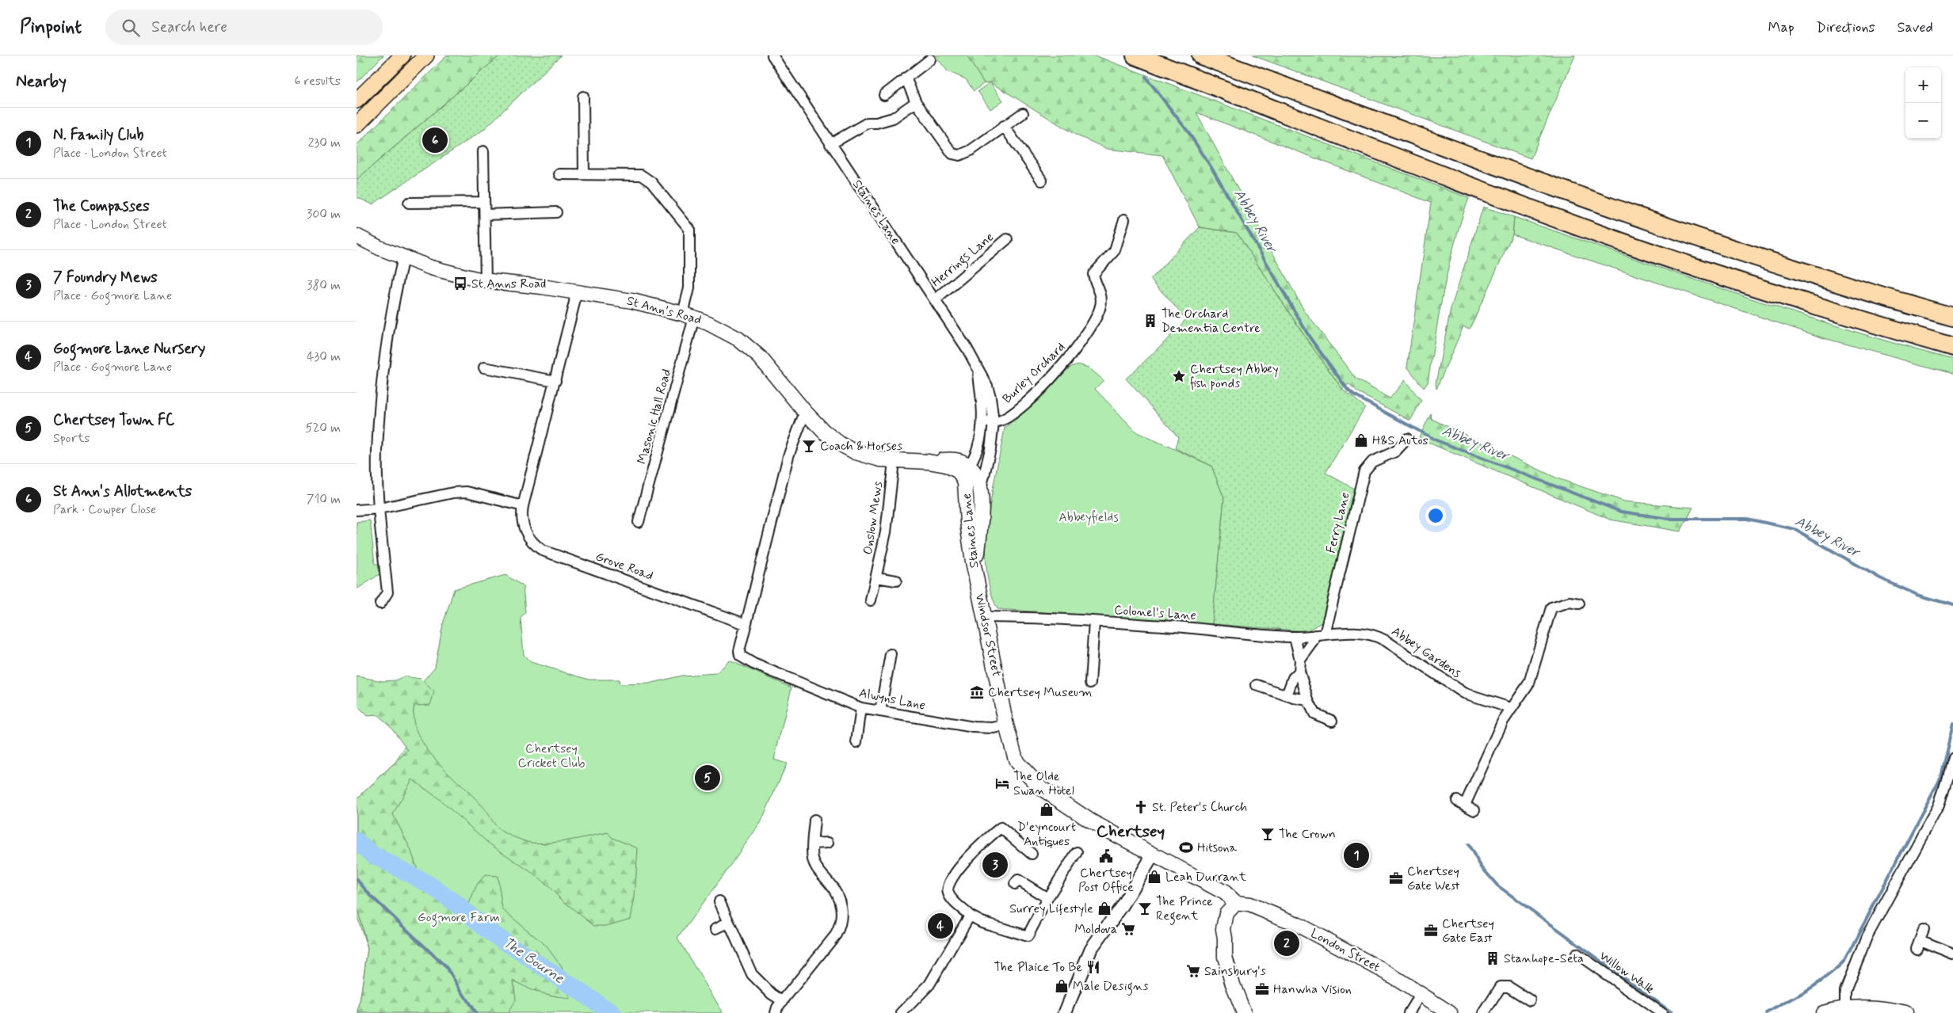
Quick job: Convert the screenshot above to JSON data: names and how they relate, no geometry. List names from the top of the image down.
{
  "streets": {
    "main road": [
      "Staines Lane",
      "St Ann's Road",
      "Windsor Street",
      "London Street"
    ],
    "street": [
      "Herrings Lane",
      "Burley Orchard",
      "Masonic Hall Road",
      "Onslow Mews",
      "Ferry Lane",
      "Grove Road",
      "Colonel's Lane",
      "Abbey Gardens",
      "Alwyns Lane",
      "Willow Walk"
    ]
  },
  "crossings": [
    ["Staines Lane", "Herrings Lane"],
    ["Staines Lane", "St Ann's Road"],
    ["Staines Lane", "Burley Orchard"],
    ["Staines Lane", "Windsor Street"],
    ["St Ann's Road", "Masonic Hall Road"],
    ["St Ann's Road", "Onslow Mews"],
    ["St Ann's Road", "Grove Road"],
    ["Ferry Lane", "Colonel's Lane"],
    ["Ferry Lane", "Abbey Gardens"],
    ["Grove Road", "Alwyns Lane"],
    ["Colonel's Lane", "Windsor Street"],
    ["Colonel's Lane", "Abbey Gardens"],
    ["Windsor Street", "Alwyns Lane"],
    ["Windsor Street", "London Street"]
  ],
  "districts": ["Chertsey"],
  "water": ["Abbey River", "The Bourne"],
  "parks": ["Abbeyfields", "Chertsey Cricket Club", "Gogmore Farm"],
  "places": {
    "bus stop": ["St Anns Road"],
    "building": ["The Orchard Dementia Centre", "Stanhope-Seta"],
    "place": ["Chertsey Abbey fish ponds"],
    "shop": [
      "H&S Autos",
      "D'eyncourt Antiques",
      "Leah Durrant",
      "Surrey Lifestyle",
      "Male Designs"
    ],
    "bar": ["Coach & Horses", "The Crown", "The Prince Regent"],
    "museum": ["Chertsey Museum"],
    "hotel": ["The Olde Swan Hotel"],
    "church": ["St. Peter's Church"],
    "sports": ["Hitsona"],
    "public building": ["Chertsey Post Office"],
    "office": ["Chertsey Gate West", "Chertsey Gate East", "Hanwha Vision"],
    "supermarket": ["Moldova", "Sainsbury's"],
    "restaurant": ["The Plaice To Be"]
  },
  "page": {
    "header": "Pinpoint",
    "search": "Search here",
    "nav": ["Map", "Directions", "Saved"],
    "heading": ["Nearby", "6 results"],
    "map_buttons": ["+", "−"],
    "list": [
      {
        "mark": "1",
        "name": "N. Family Club",
        "note": "Place · London Street",
        "value": "230 m"
      },
      {
        "mark": "2",
        "name": "The Compasses",
        "note": "Place · London Street",
        "value": "300 m"
      },
      {
        "mark": "3",
        "name": "7 Foundry Mews",
        "note": "Place · Gogmore Lane",
        "value": "380 m"
      },
      {
        "mark": "4",
        "name": "Gogmore Lane Nursery",
        "note": "Place · Gogmore Lane",
        "value": "430 m"
      },
      {
        "mark": "5",
        "name": "Chertsey Town FC",
        "note": "Sports",
        "value": "520 m"
      },
      {
        "mark": "6",
        "name": "St Ann's Allotments",
        "note": "Park · Cowper Close",
        "value": "710 m"
      }
    ],
    "pins": [
      "6",
      "5",
      "1",
      "3",
      "4",
      "2"
    ]
  }
}
